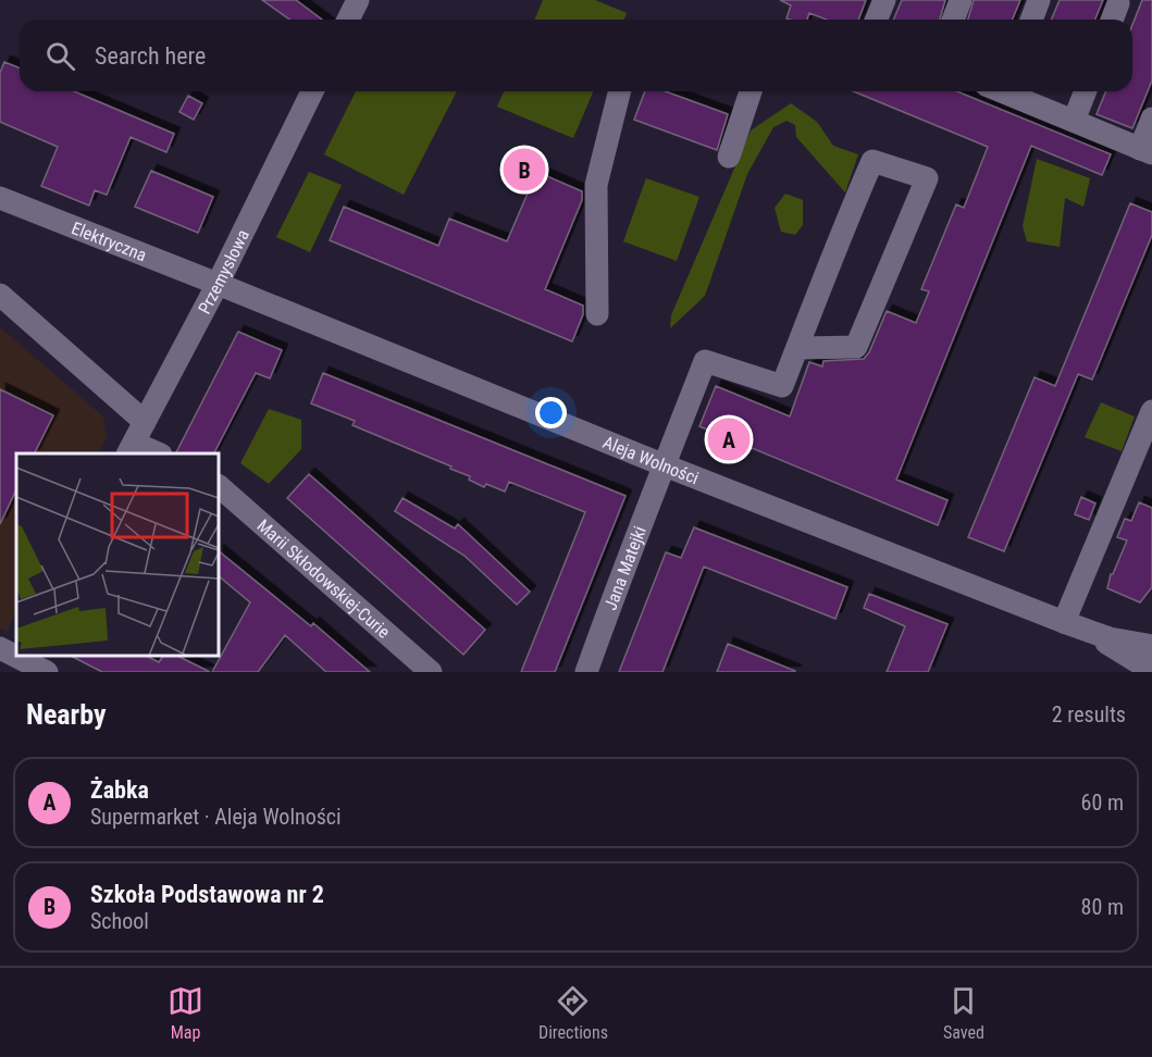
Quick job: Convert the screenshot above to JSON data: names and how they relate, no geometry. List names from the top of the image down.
{
  "streets": {
    "street": [
      "Elektryczna",
      "Przemysłowa",
      "Aleja Wolności",
      "Jana Matejki",
      "Marii Skłodowskiej-Curie"
    ]
  },
  "crossings": [
    ["Elektryczna", "Przemysłowa"],
    ["Elektryczna", "Aleja Wolności"],
    ["Przemysłowa", "Aleja Wolności"],
    ["Aleja Wolności", "Jana Matejki"]
  ],
  "page": {
    "search": "Search here",
    "pins": ["B", "A"],
    "heading": ["Nearby", "2 results"],
    "list": [
      {
        "mark": "A",
        "name": "Żabka",
        "note": "Supermarket · Aleja Wolności",
        "value": "60 m"
      },
      {
        "mark": "B",
        "name": "Szkoła Podstawowa nr 2",
        "note": "School",
        "value": "80 m"
      }
    ],
    "nav": ["Map", "Directions", "Saved"]
  }
}
